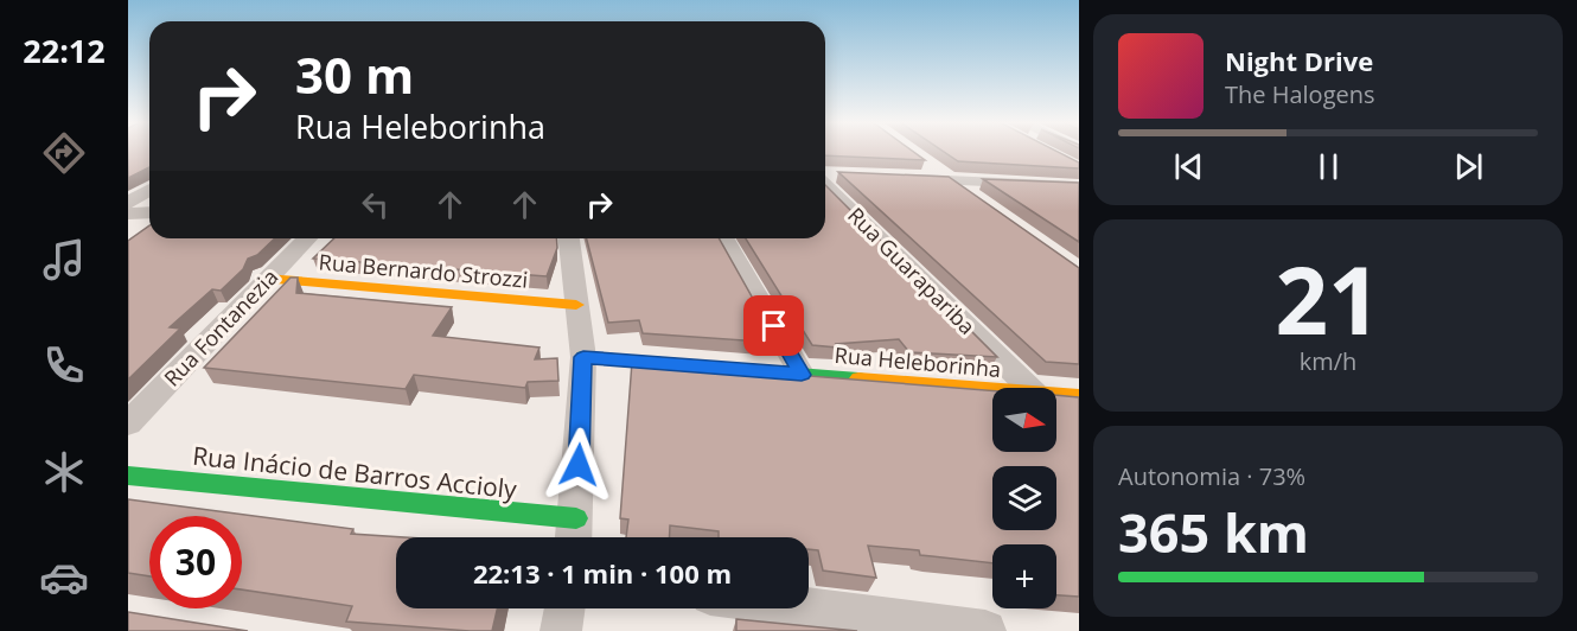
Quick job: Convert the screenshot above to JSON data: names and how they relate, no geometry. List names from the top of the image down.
{
  "streets": {
    "street": [
      "Rua Bernardo Strozzi",
      "Rua Guarapariba",
      "Rua Fontanezia",
      "Rua Heleborinha",
      "Rua Inácio de Barros Accioly"
    ]
  },
  "crossings": [
    ["Rua Bernardo Strozzi", "Rua Fontanezia"]
  ],
  "north": "right",
  "page": {
    "tabs": "22:12",
    "turn": ["30 m", "Rua Heleborinha"],
    "song": ["Night Drive", "The Halogens"],
    "tile": [
      ["21", "km/h"],
      ["Autonomia · 73%", "365 km"]
    ],
    "map_buttons": "+",
    "limit": "30",
    "trip": "22:13 · 1 min · 100 m"
  }
}
